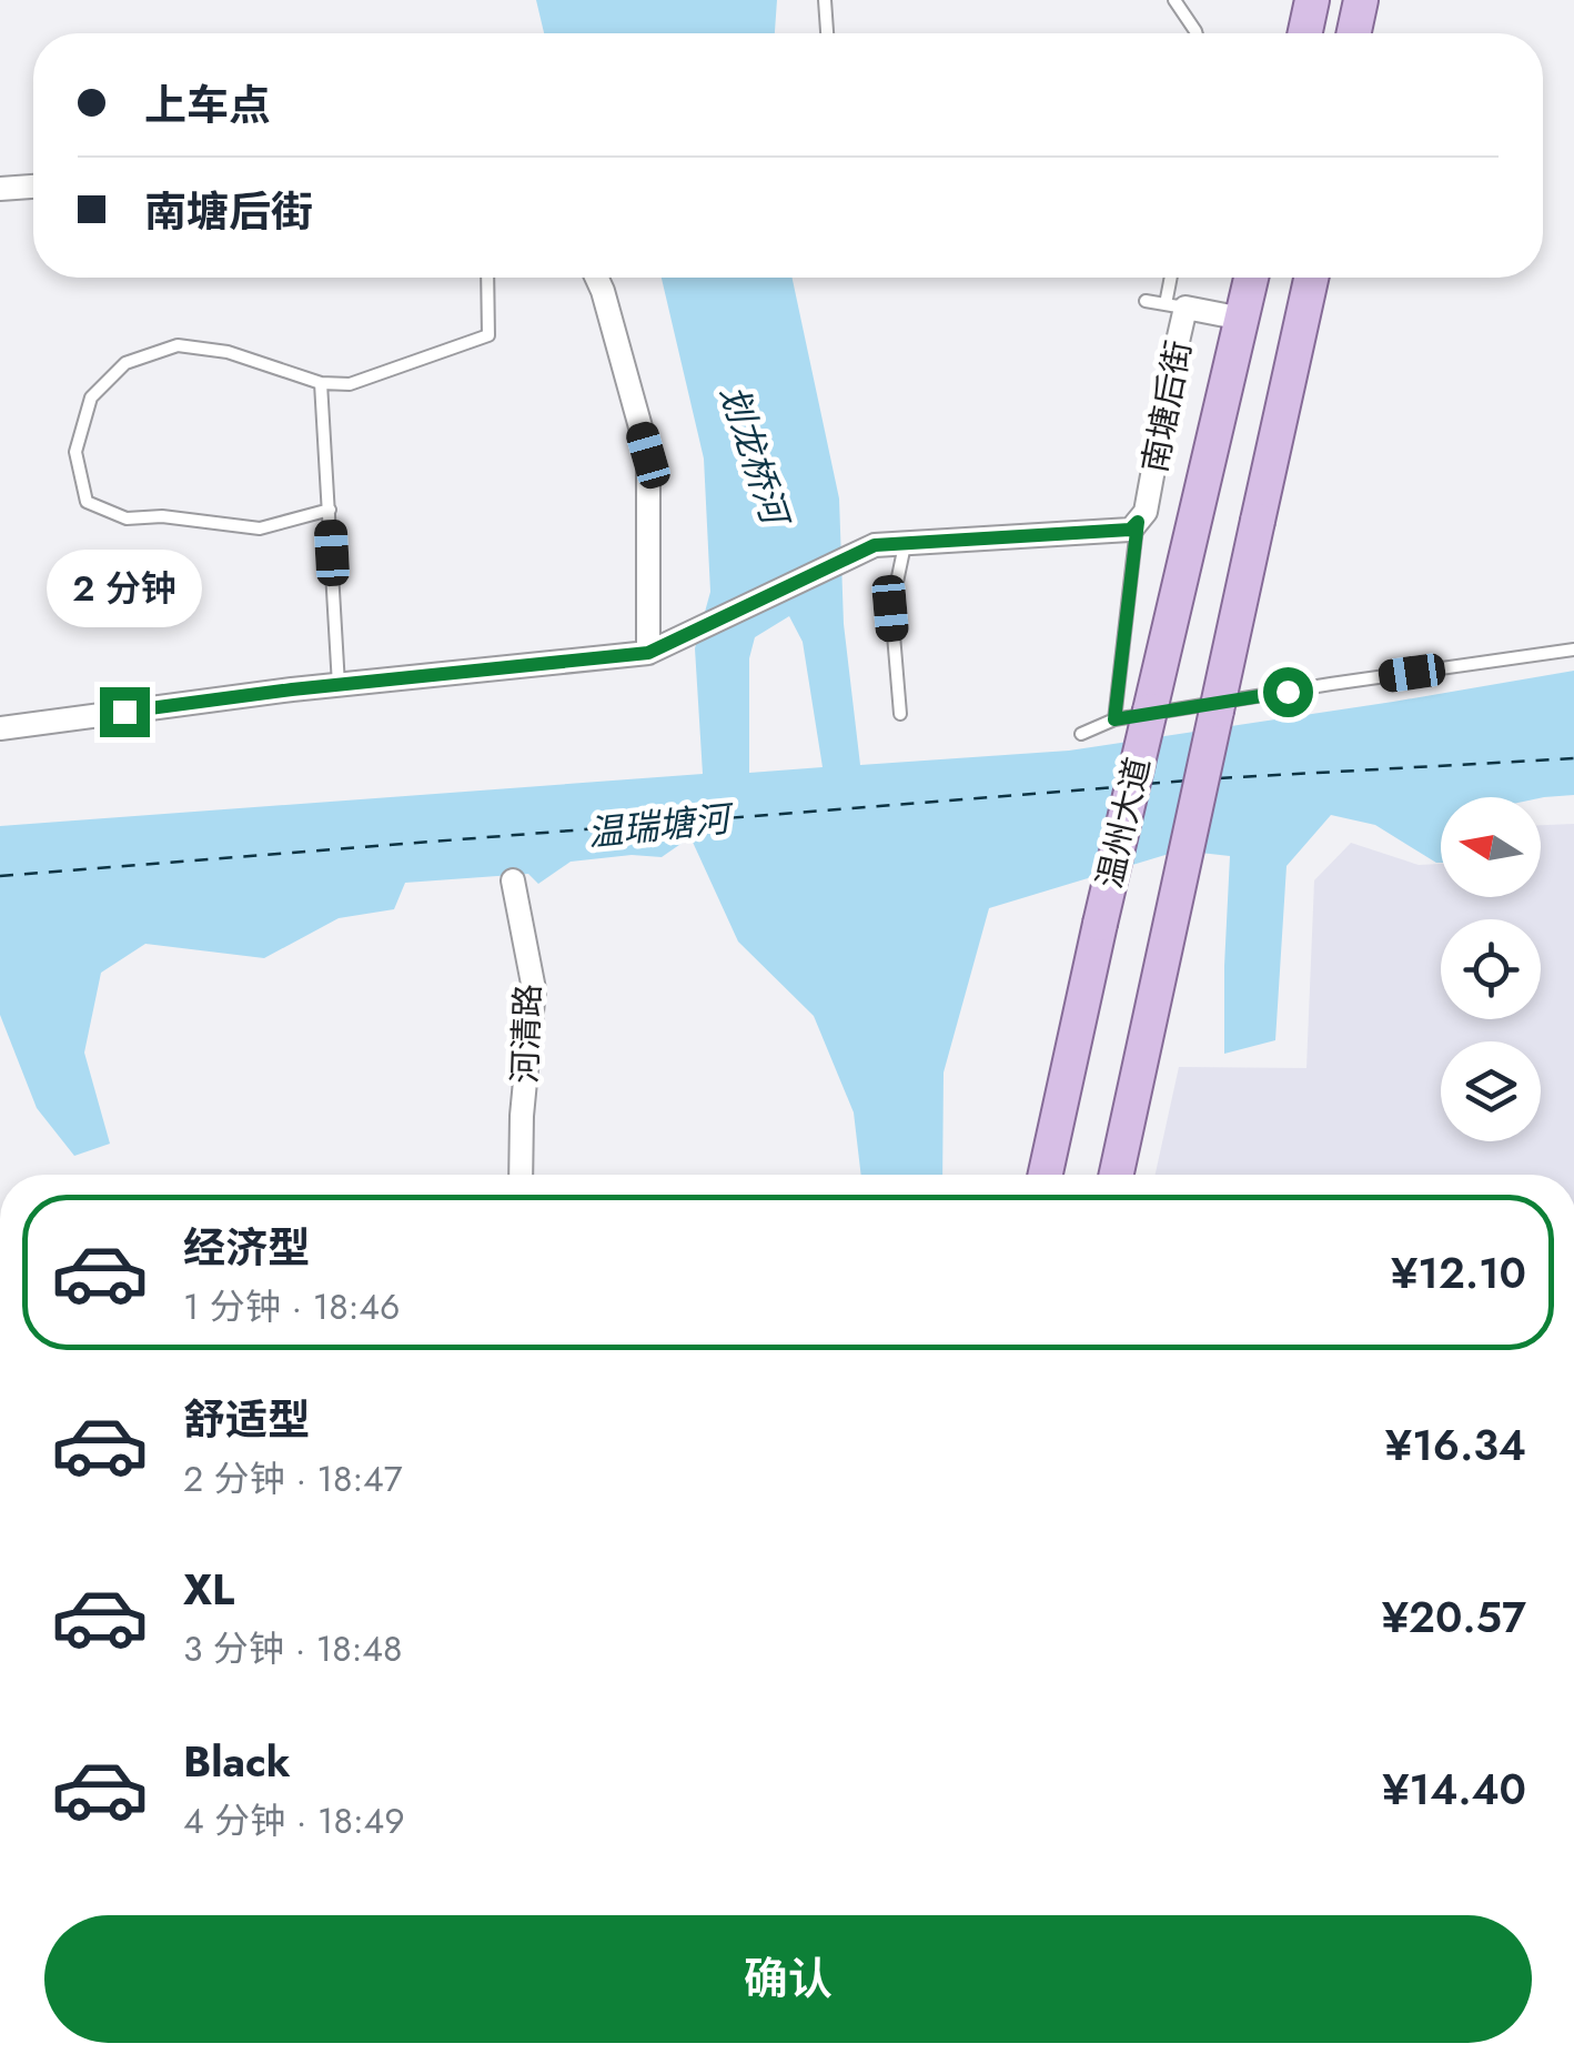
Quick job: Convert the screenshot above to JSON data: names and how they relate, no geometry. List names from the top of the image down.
{
  "streets": {
    "main road": ["温州大道"],
    "street": ["南塘后街", "河清路"]
  },
  "crossings": [
    ["南塘后街", "温州大道"]
  ],
  "water": ["划龙桥河", "温瑞塘河"],
  "north": "left",
  "page": {
    "banner": ["上车点", "南塘后街"],
    "bubble": "2 分钟",
    "list": [
      {
        "name": "经济型",
        "note": "1 分钟 · 18:46",
        "value": "¥12.10"
      },
      {
        "name": "舒适型",
        "note": "2 分钟 · 18:47",
        "value": "¥16.34"
      },
      {
        "name": "XL",
        "note": "3 分钟 · 18:48",
        "value": "¥20.57"
      },
      {
        "name": "Black",
        "note": "4 分钟 · 18:49",
        "value": "¥14.40"
      }
    ],
    "buttons": "确认"
  }
}
